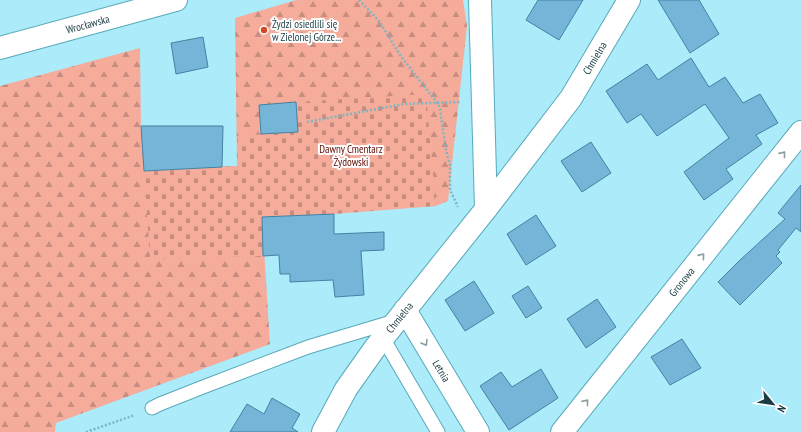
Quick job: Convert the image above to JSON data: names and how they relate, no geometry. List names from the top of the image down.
{
  "streets": {
    "street": [
      "Wrocławska",
      "Chmielna",
      "Gronowa",
      "Letnia"
    ]
  },
  "crossings": [
    ["Chmielna", "Letnia"]
  ],
  "one_way": ["Gronowa", "Letnia"],
  "parks": ["Dawny Cmentarz Żydowski"],
  "places": ["Żydzi osiedlili się w Zielonej Górze..."],
  "north": "bottom right"
}
